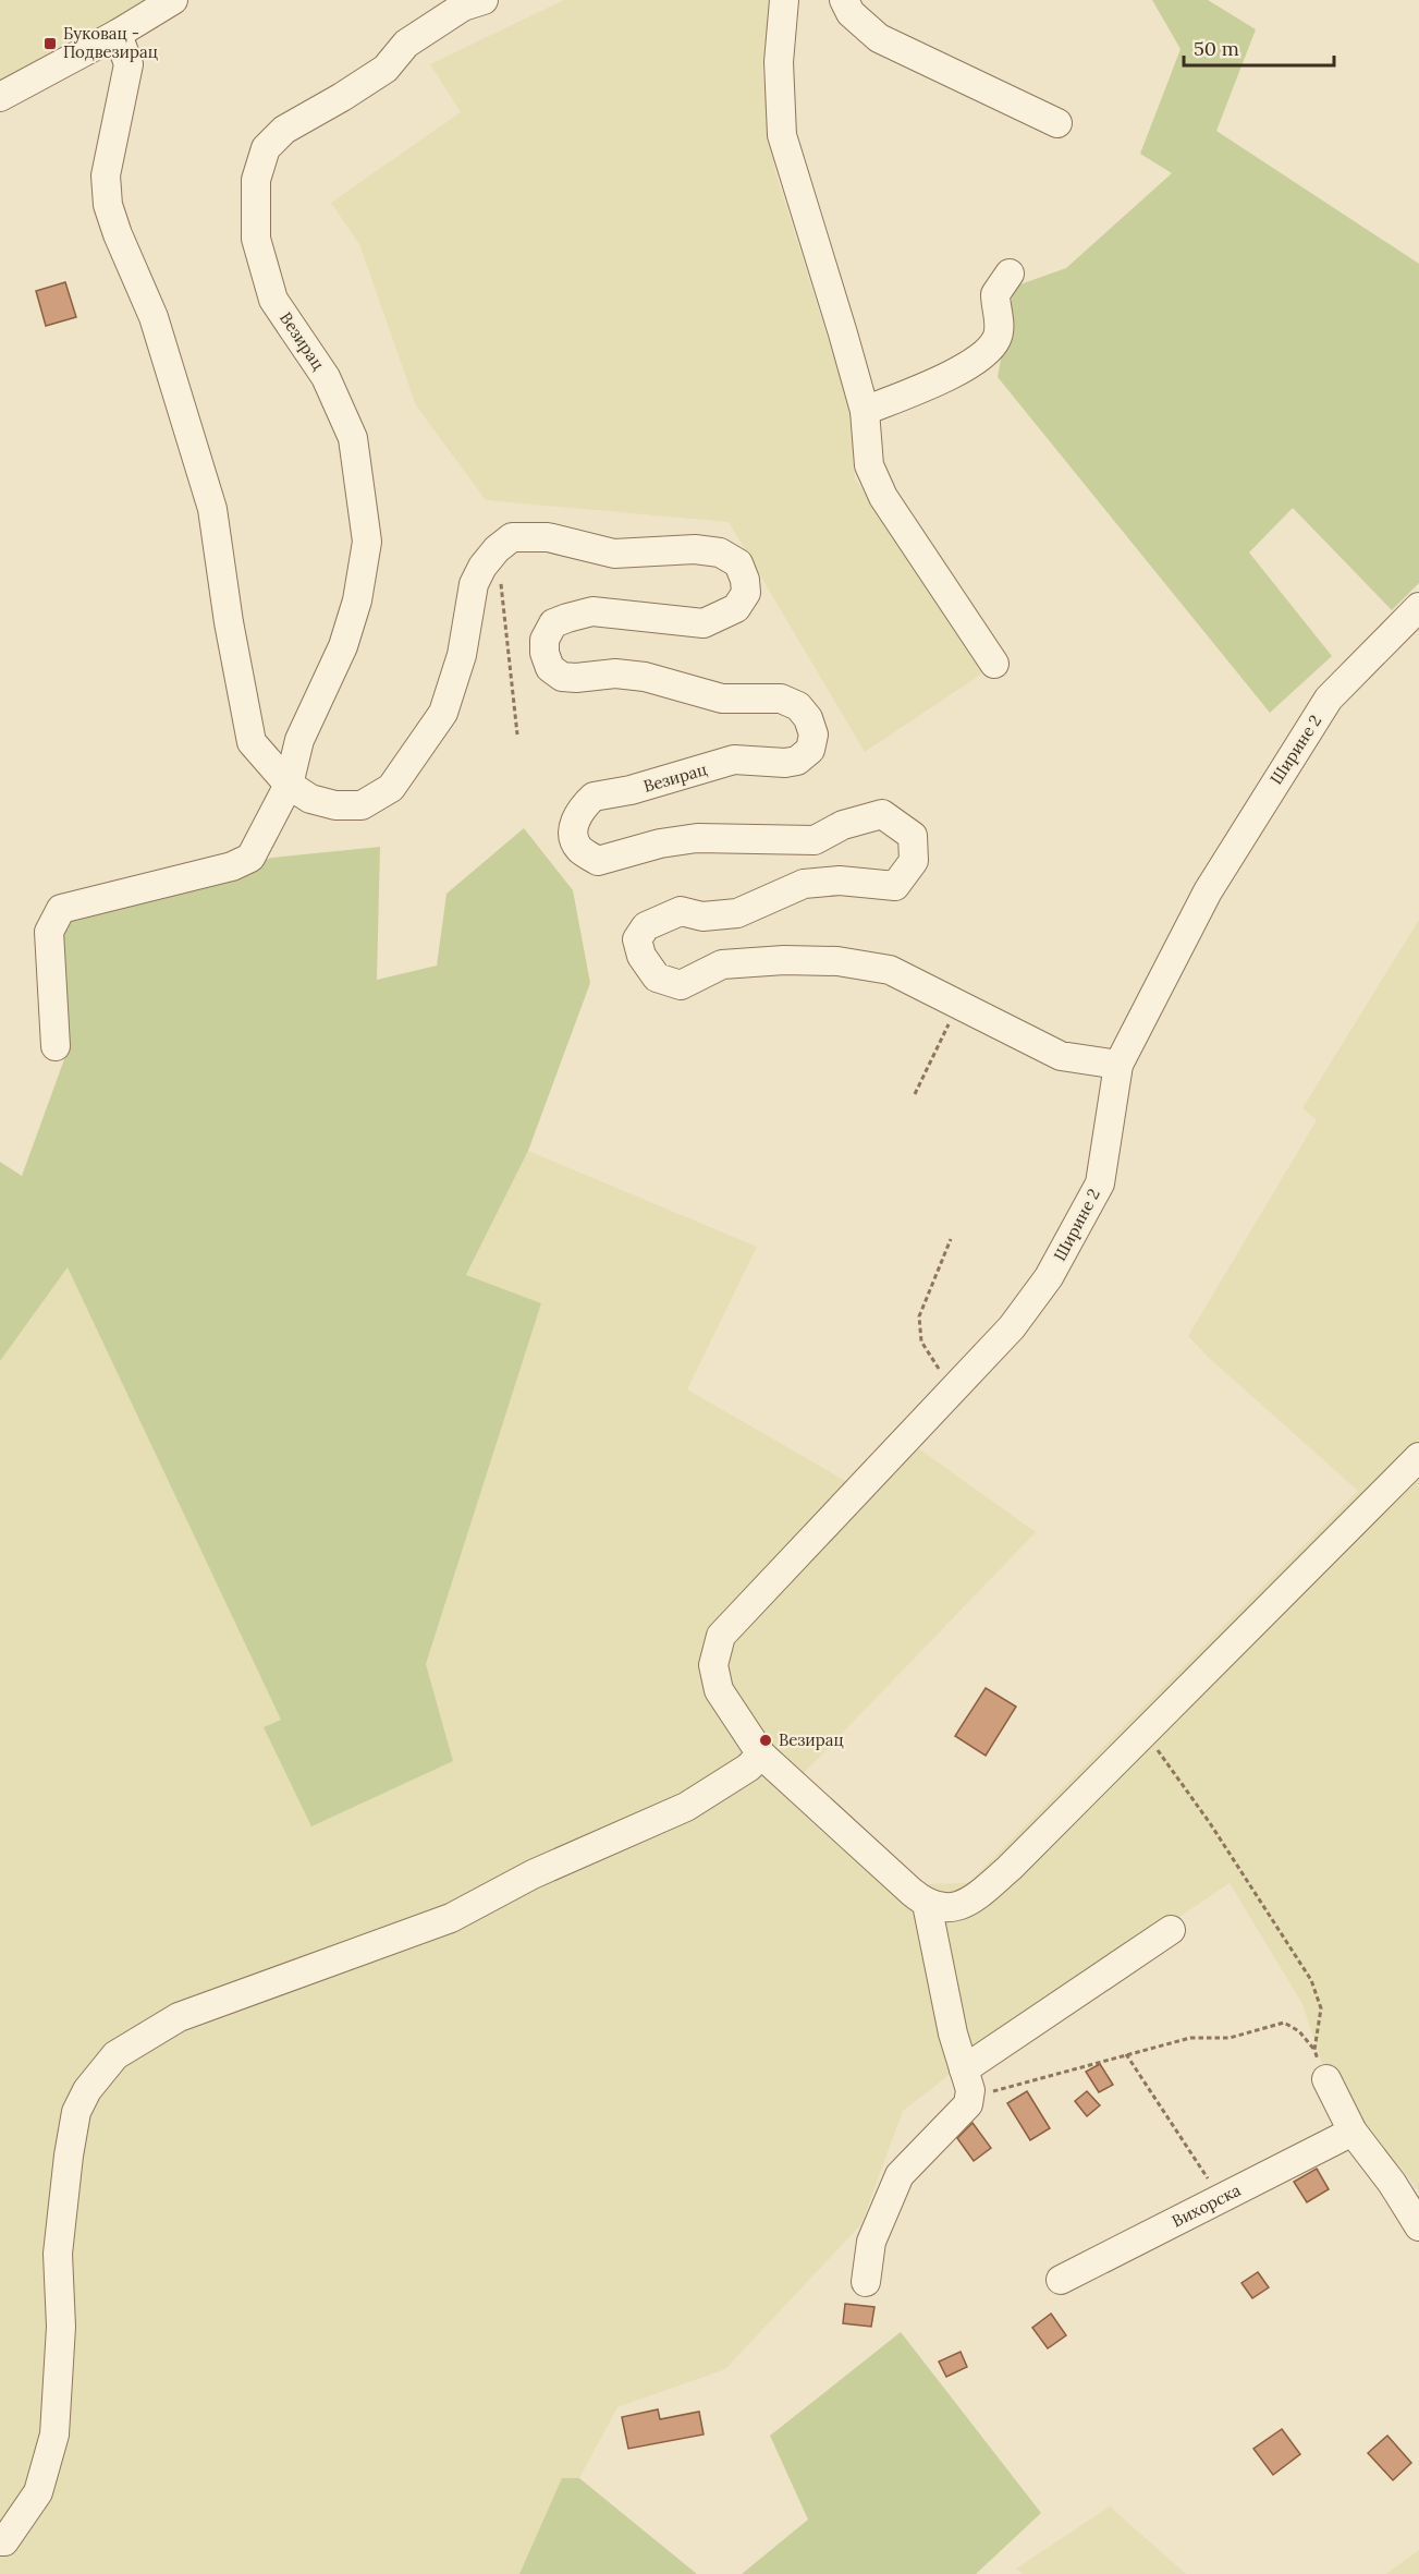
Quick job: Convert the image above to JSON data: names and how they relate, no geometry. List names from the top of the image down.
{
  "streets": {
    "street": ["Везирац", "Ширине 2", "Вихорска"]
  },
  "crossings": [
    ["Везирац", "Ширине 2"]
  ],
  "places": {
    "transit": ["Буковац - Подвезирац"],
    "other": ["Везирац"]
  },
  "scale_bar": "50 m"
}
